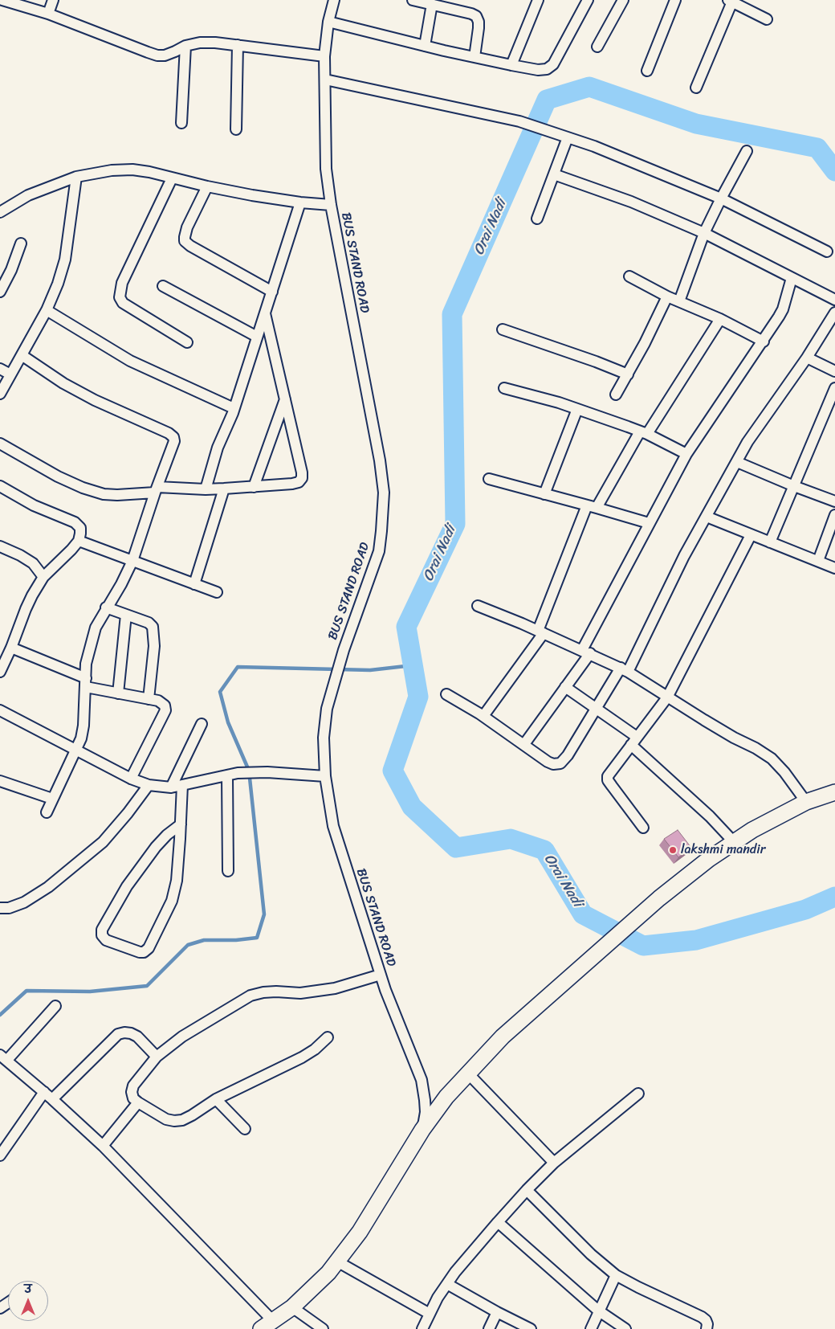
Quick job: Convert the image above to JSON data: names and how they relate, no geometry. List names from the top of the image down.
{
  "streets": {
    "street": ["BUS STAND ROAD"]
  },
  "water": ["Orai Nadi"],
  "places": ["lakshmi mandir"],
  "north": "top"
}
